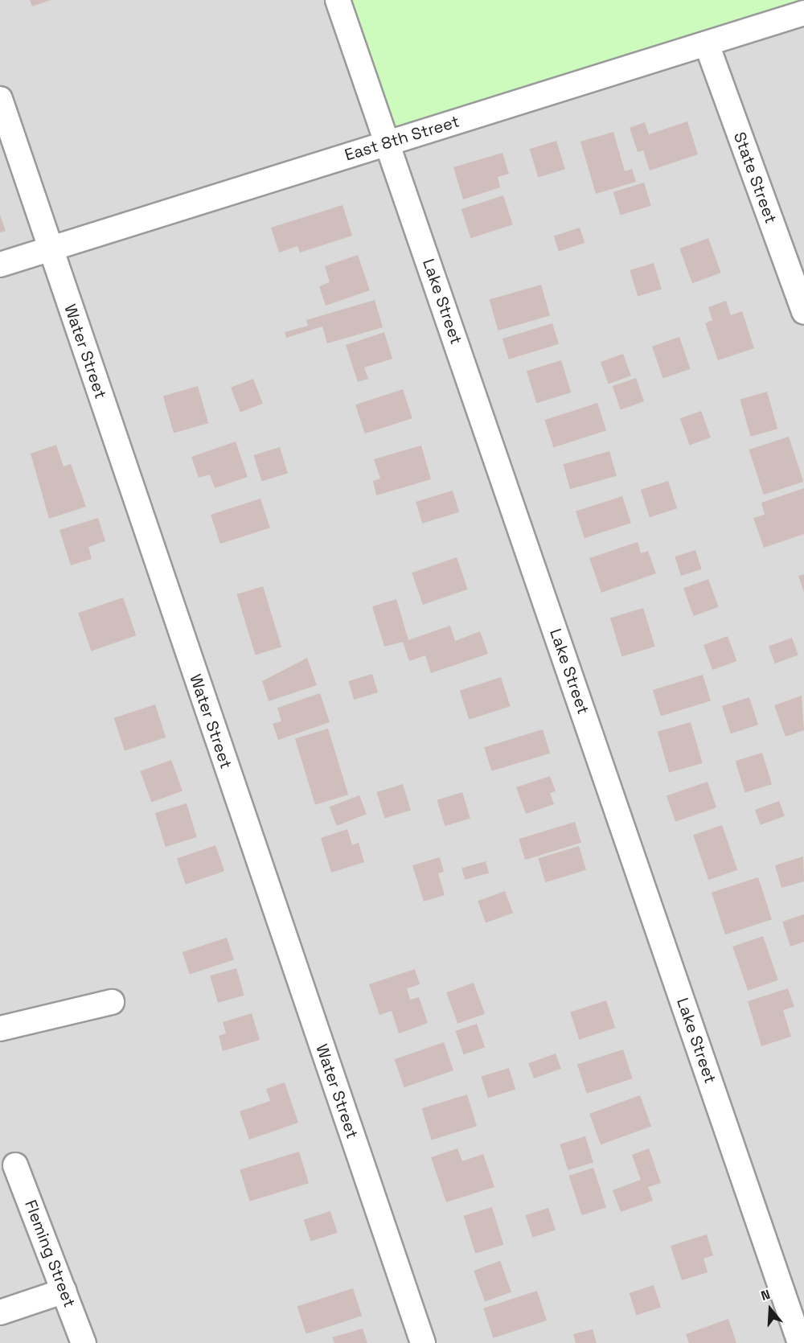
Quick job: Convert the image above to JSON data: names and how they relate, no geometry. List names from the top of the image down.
{
  "streets": {
    "street": [
      "East 8th Street",
      "State Street",
      "Lake Street",
      "Water Street",
      "Fleming Street"
    ]
  },
  "crossings": [
    ["East 8th Street", "State Street"],
    ["East 8th Street", "Lake Street"],
    ["East 8th Street", "Water Street"]
  ],
  "north": "top"
}
